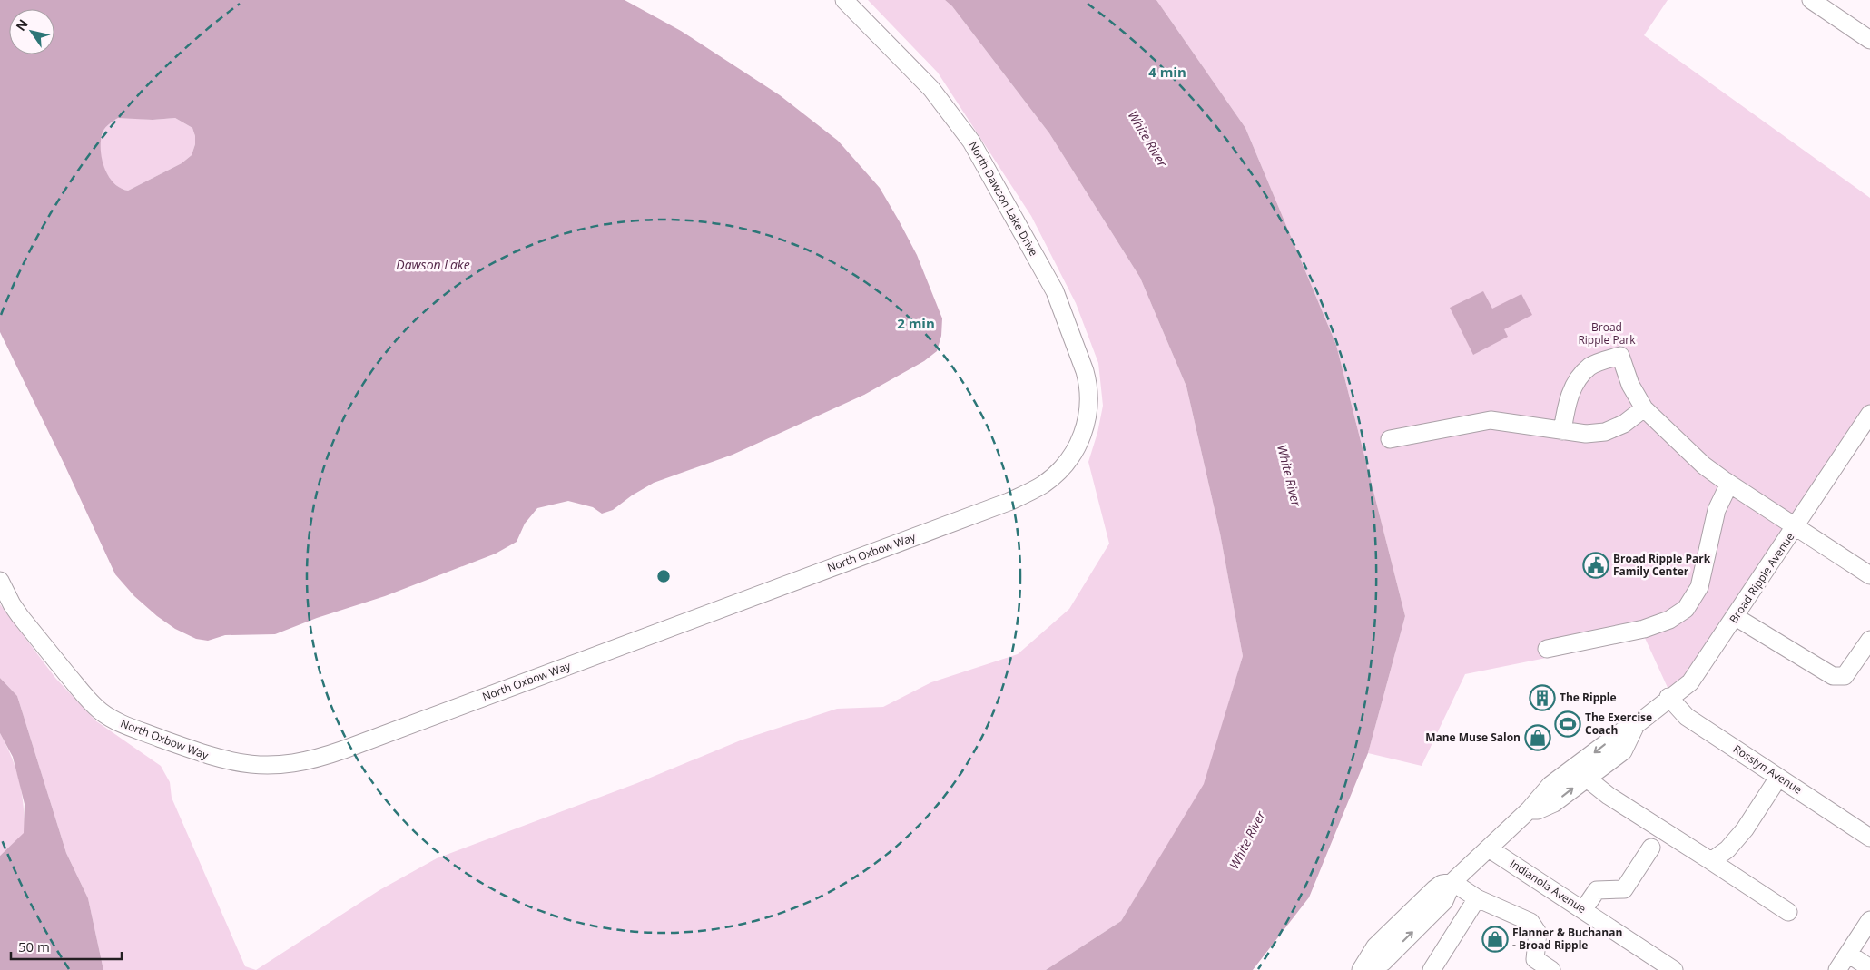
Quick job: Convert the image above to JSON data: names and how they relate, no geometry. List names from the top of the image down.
{
  "streets": {
    "street": [
      "North Dawson Lake Drive",
      "North Oxbow Way",
      "Broad Ripple Avenue",
      "Rosslyn Avenue",
      "Indianola Avenue"
    ]
  },
  "crossings": [
    ["North Dawson Lake Drive", "North Oxbow Way"],
    ["Broad Ripple Avenue", "Rosslyn Avenue"],
    ["Broad Ripple Avenue", "Indianola Avenue"]
  ],
  "water": ["White River", "Dawson Lake"],
  "parks": ["Broad Ripple Park"],
  "places": {
    "public building": ["Broad Ripple Park Family Center"],
    "building": ["The Ripple"],
    "sports": ["The Exercise Coach"],
    "shop": ["Mane Muse Salon", "Flanner & Buchanan - Broad Ripple"]
  },
  "scale_bar": "50 m",
  "north": "top left",
  "rings": ["4 min", "2 min"]
}
